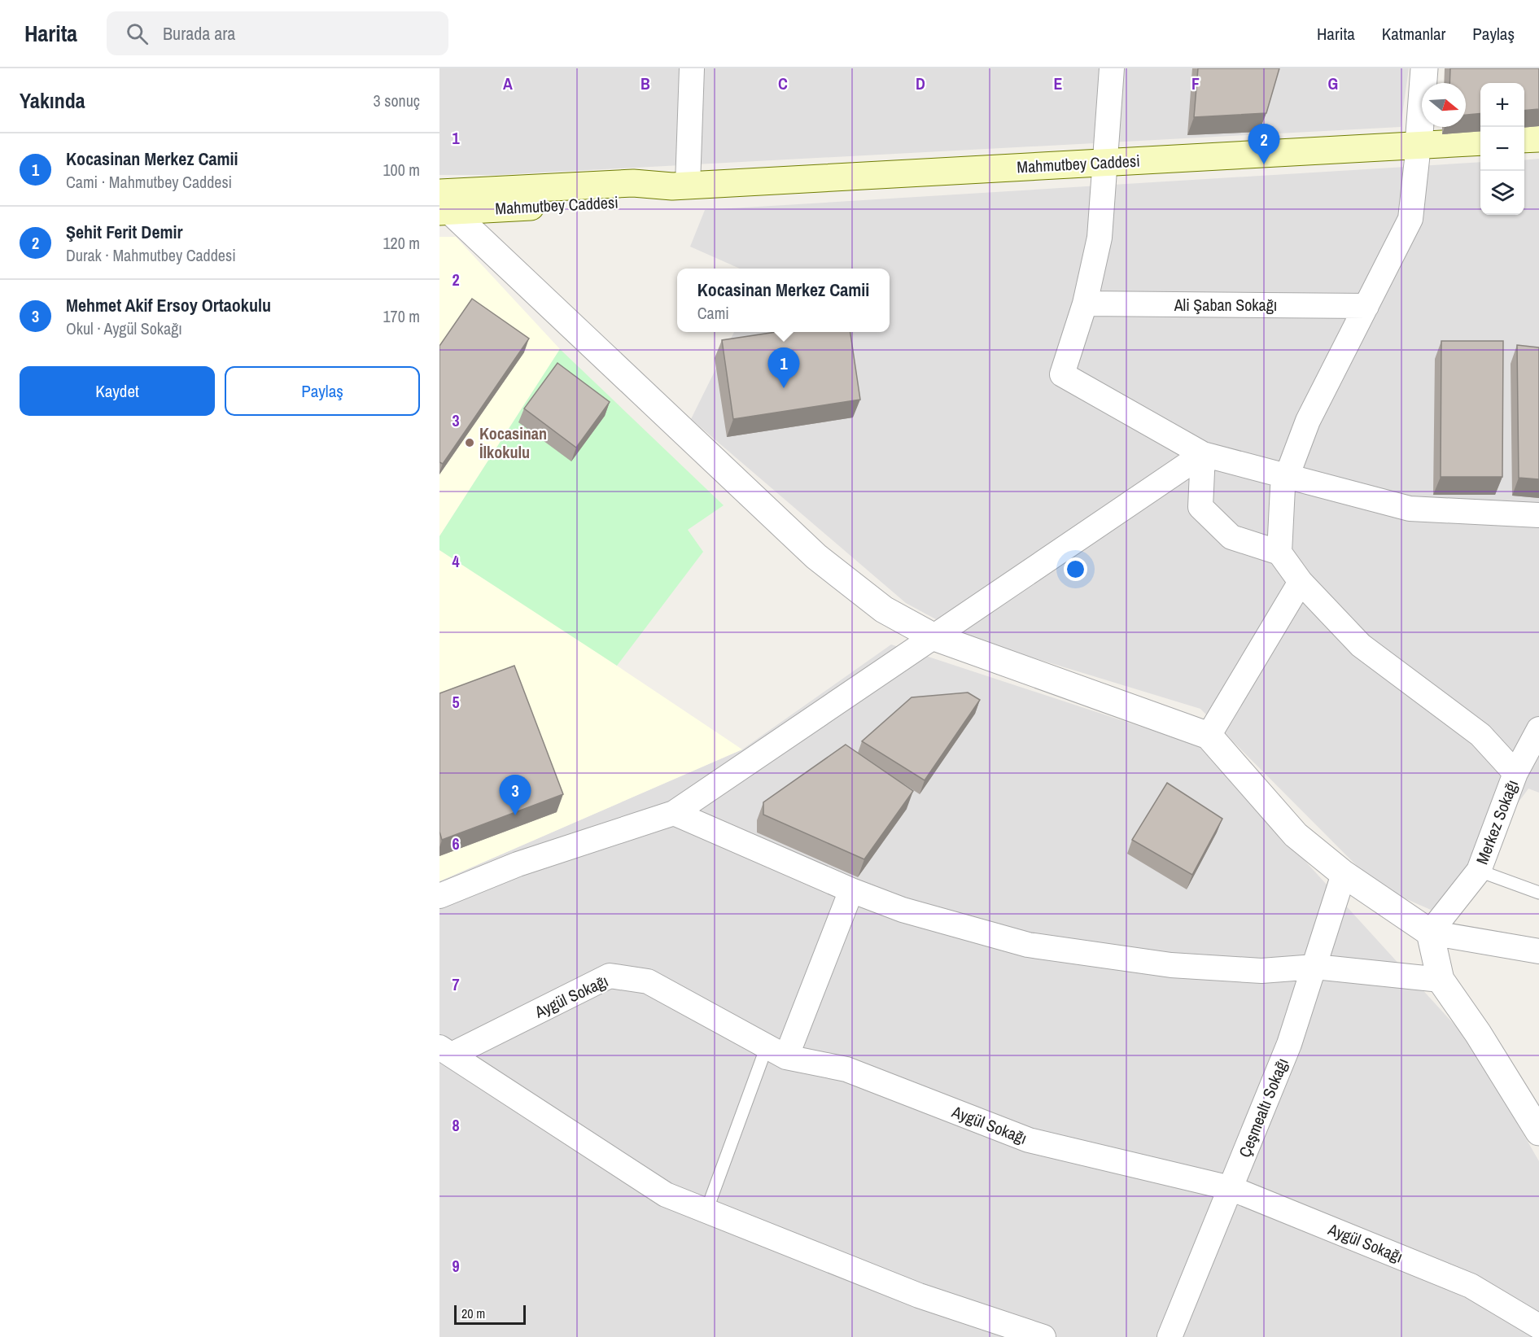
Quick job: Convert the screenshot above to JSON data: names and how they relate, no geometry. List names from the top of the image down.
{
  "streets": {
    "main road": ["Mahmutbey Caddesi"],
    "street": [
      "Ali Şaban Sokağı",
      "Merkez Sokağı",
      "Aygül Sokağı",
      "Çeşmealtı Sokağı"
    ]
  },
  "crossings": [
    ["Aygül Sokağı", "Çeşmealtı Sokağı"]
  ],
  "places": ["Kocasinan İlkokulu"],
  "scale_bar": "20 m",
  "north": "right",
  "page": {
    "header": "Harita",
    "search": "Burada ara",
    "nav": ["Harita", "Katmanlar", "Paylaş"],
    "heading": ["Yakında", "3 sonuç"],
    "map_buttons": ["+", "−"],
    "pins": ["2", "1", "3"],
    "list": [
      {
        "mark": "1",
        "name": "Kocasinan Merkez Camii",
        "note": "Cami · Mahmutbey Caddesi",
        "value": "100 m"
      },
      {
        "mark": "2",
        "name": "Şehit Ferit Demir",
        "note": "Durak · Mahmutbey Caddesi",
        "value": "120 m"
      },
      {
        "mark": "3",
        "name": "Mehmet Akif Ersoy Ortaokulu",
        "note": "Okul · Aygül Sokağı",
        "value": "170 m"
      }
    ],
    "popup": ["Kocasinan Merkez Camii", "Cami"],
    "buttons": ["Kaydet", "Paylaş"],
    "scale": "20 m"
  },
  "grid": {
    "columns": [
      "A",
      "B",
      "C",
      "D",
      "E",
      "F",
      "G"
    ],
    "rows": [
      "1",
      "2",
      "3",
      "4",
      "5",
      "6",
      "7",
      "8",
      "9"
    ]
  }
}
